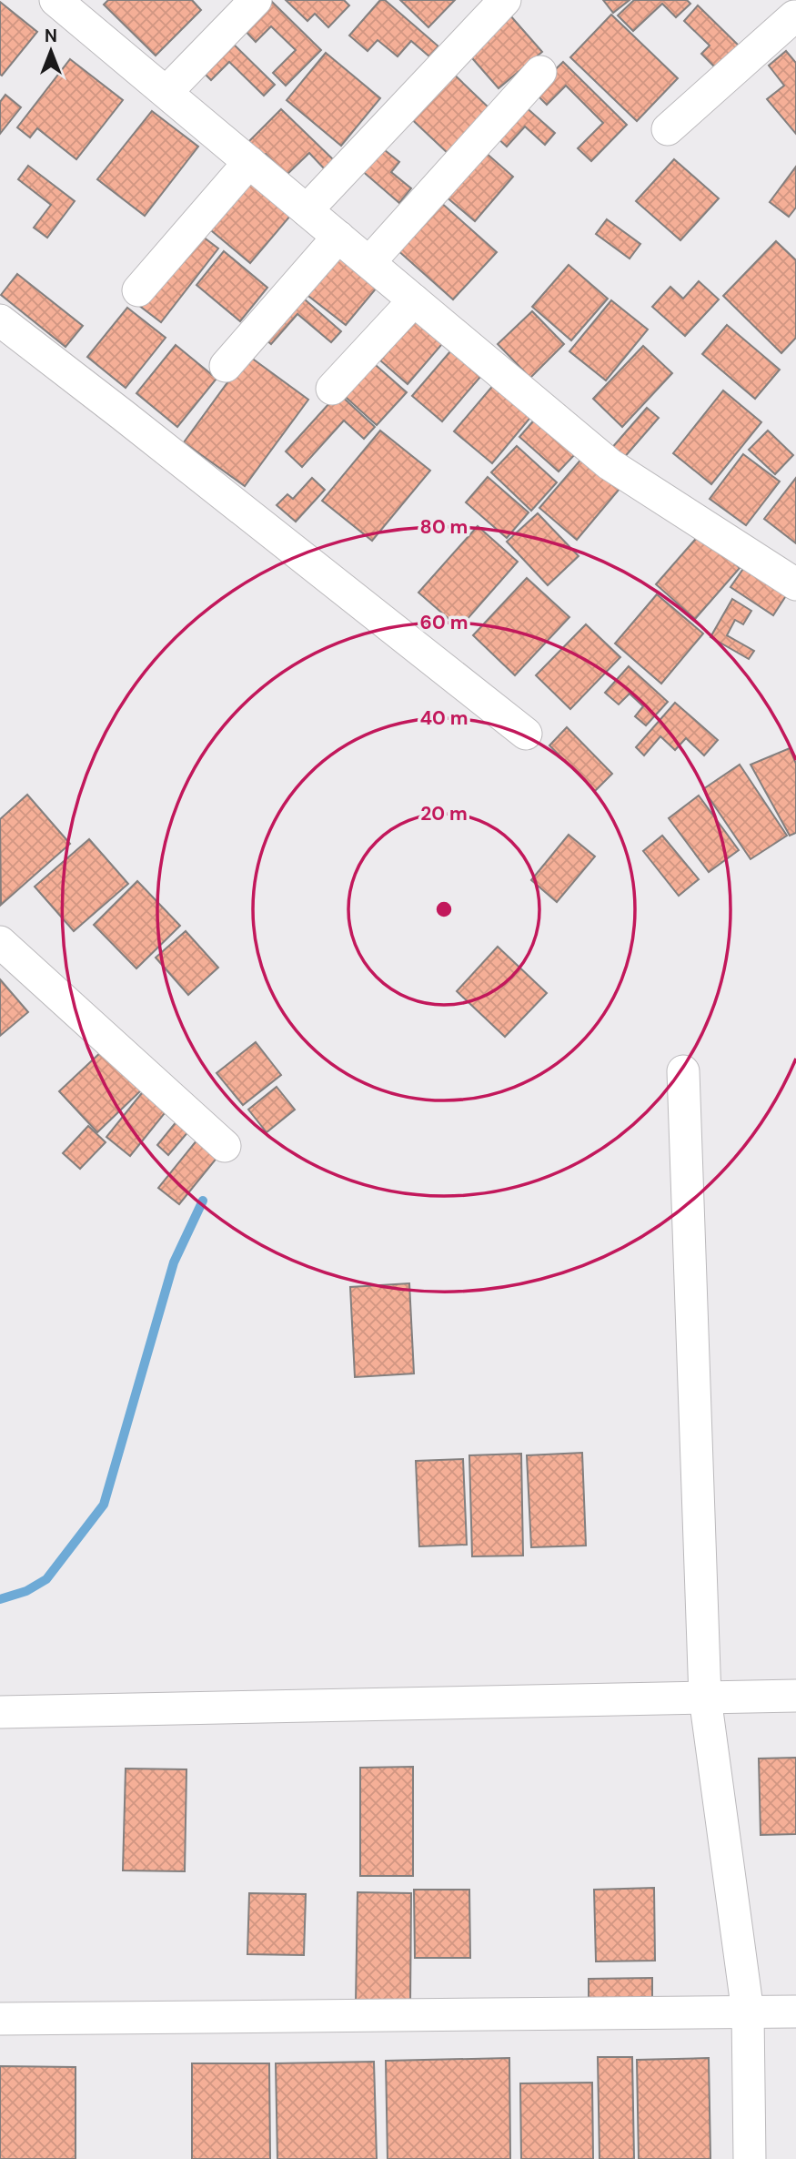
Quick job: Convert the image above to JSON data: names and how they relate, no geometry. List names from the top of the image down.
{
  "north": "top",
  "rings": [
    "80 m",
    "60 m",
    "40 m",
    "20 m"
  ]
}
